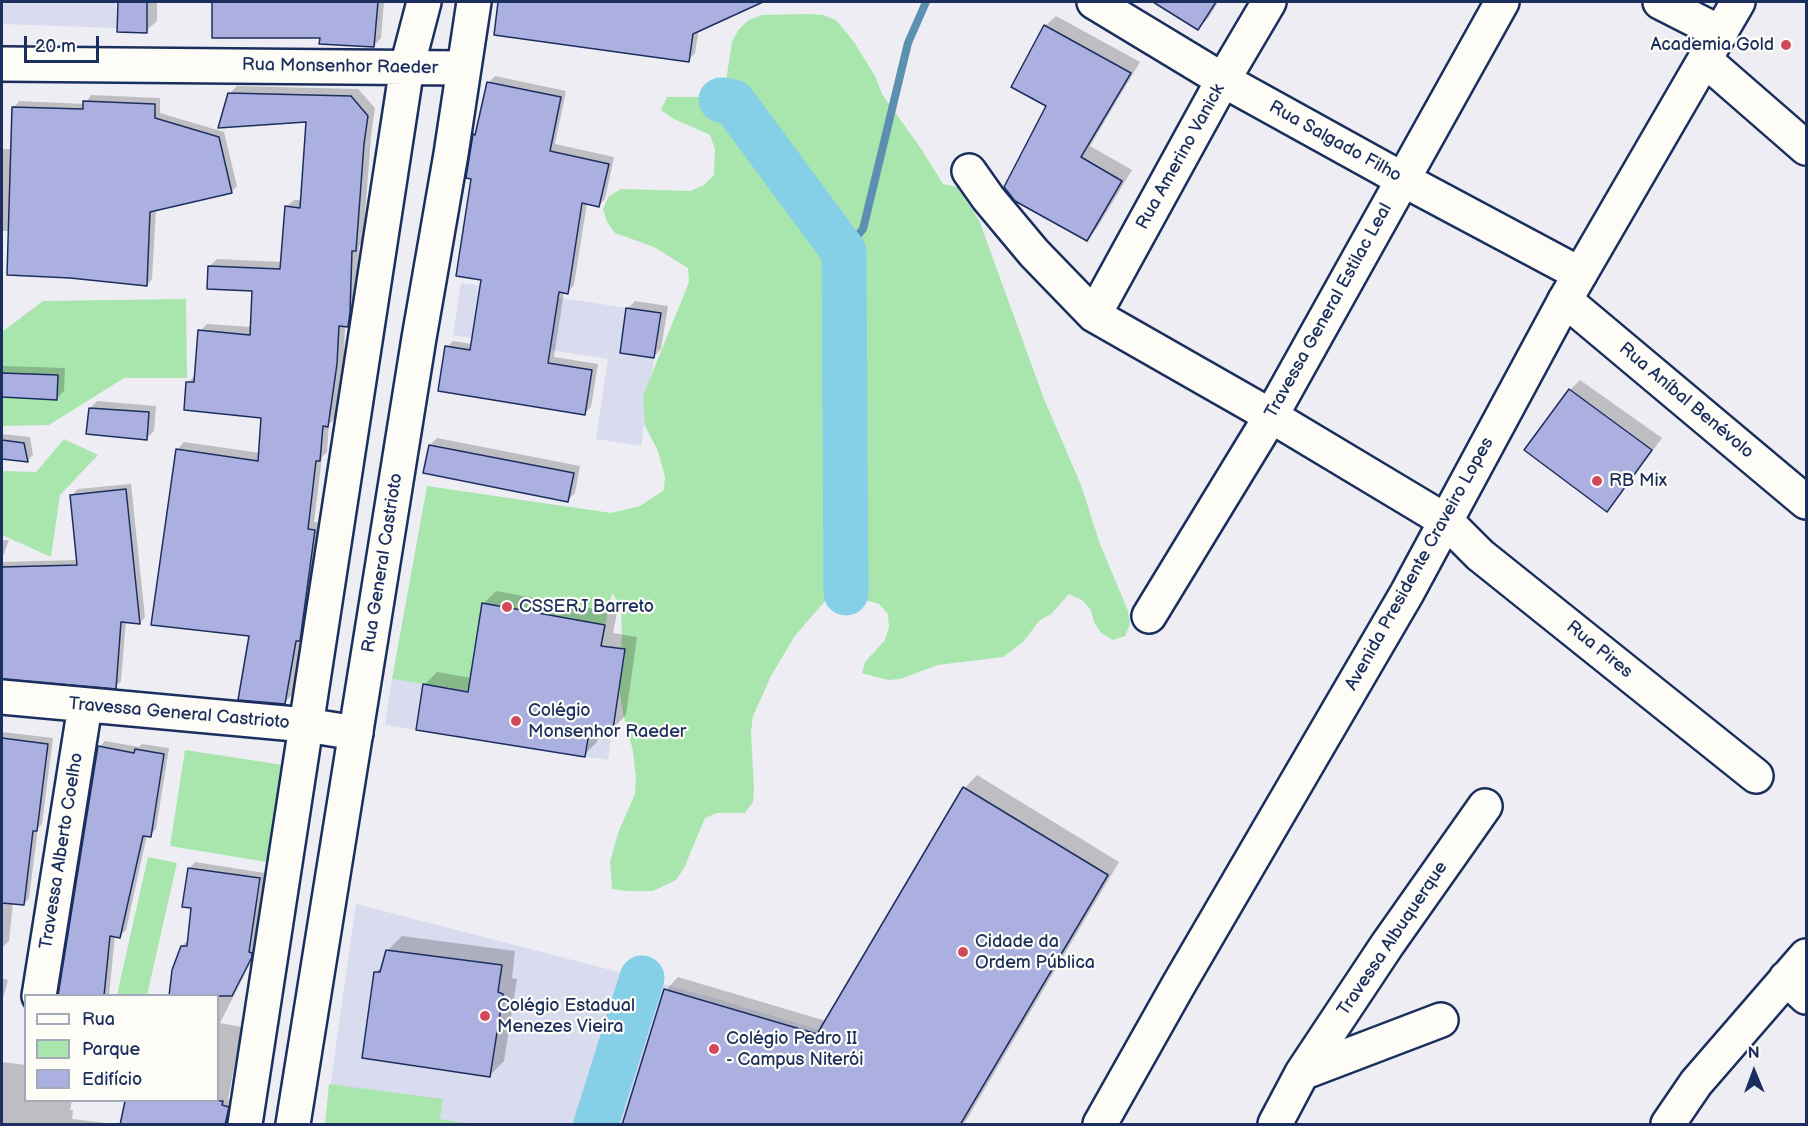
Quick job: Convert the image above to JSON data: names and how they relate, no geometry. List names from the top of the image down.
{
  "streets": {
    "street": [
      "Rua Monsenhor Raeder",
      "Rua Salgado Filho",
      "Rua Amerino Vanick",
      "Travessa General Estilac Leal",
      "Rua Aníbal Benévolo",
      "Rua General Castrioto",
      "Avenida Presidente Craveiro Lopes",
      "Rua Pires",
      "Travessa General Castrioto",
      "Travessa Alberto Coelho",
      "Travessa Albuquerque"
    ]
  },
  "crossings": [
    ["Rua Monsenhor Raeder", "Rua General Castrioto"],
    ["Rua Salgado Filho", "Rua Amerino Vanick"],
    ["Rua Salgado Filho", "Travessa General Estilac Leal"],
    ["Rua Salgado Filho", "Rua Aníbal Benévolo"],
    ["Rua Salgado Filho", "Avenida Presidente Craveiro Lopes"],
    ["Rua Amerino Vanick", "Rua Pires"],
    ["Travessa General Estilac Leal", "Rua Pires"],
    ["Rua Aníbal Benévolo", "Avenida Presidente Craveiro Lopes"],
    ["Rua General Castrioto", "Travessa General Castrioto"],
    ["Avenida Presidente Craveiro Lopes", "Rua Pires"],
    ["Travessa General Castrioto", "Travessa Alberto Coelho"]
  ],
  "places": [
    "Academia Gold",
    "RB Mix",
    "CSSERJ Barreto",
    "Colégio Monsenhor Raeder",
    "Cidade da Ordem Pública",
    "Colégio Estadual Menezes Vieira",
    "Colégio Pedro II - Campus Niterói"
  ],
  "legend": ["Rua", "Parque", "Edifício"],
  "scale_bar": "20 m",
  "north": "top"
}
